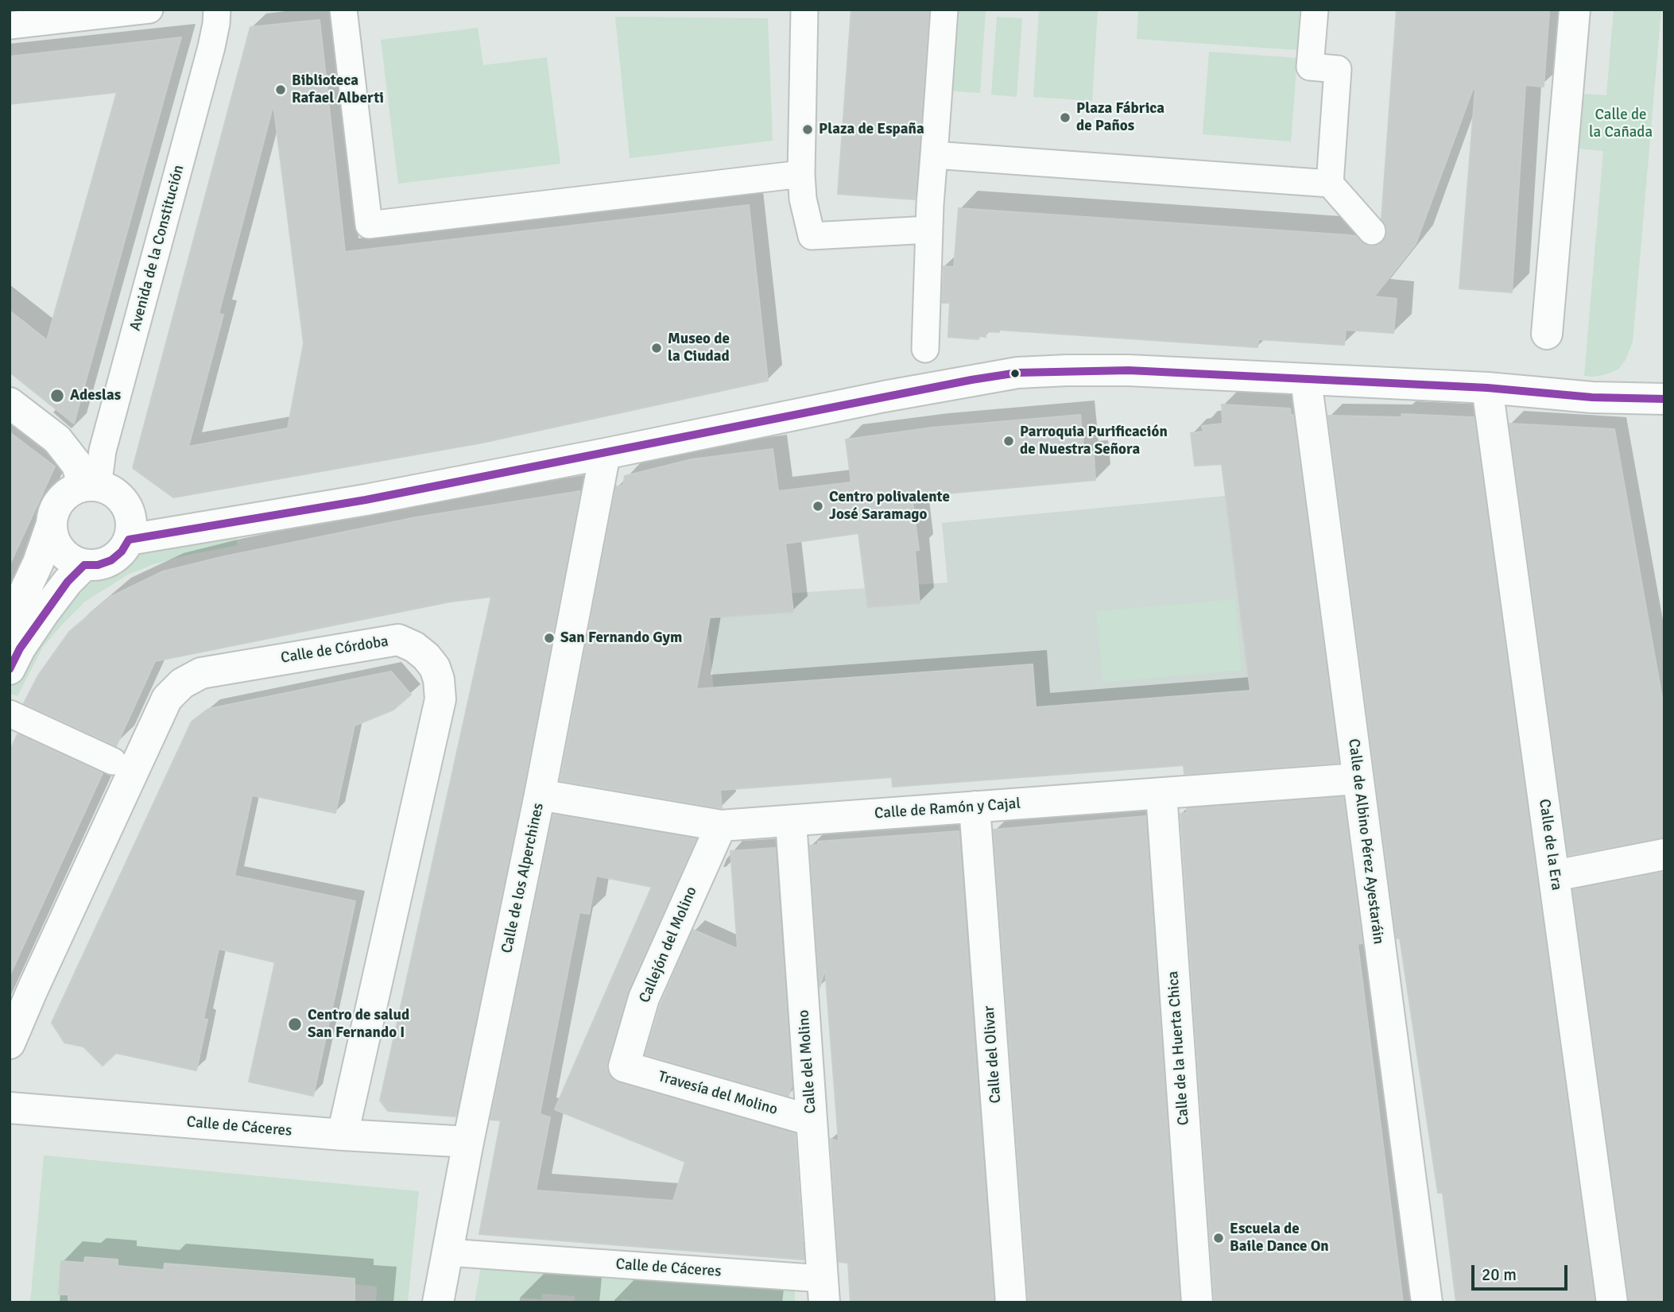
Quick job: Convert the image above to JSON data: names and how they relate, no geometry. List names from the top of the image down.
{
  "streets": {
    "street": [
      "Avenida de la Constitución",
      "Calle de Córdoba",
      "Calle de Ramón y Cajal",
      "Calle de Albino Pérez Ayestaráin",
      "Calle de la Era",
      "Calle de los Alperchines",
      "Callejón del Molino",
      "Calle de la Huerta Chica",
      "Calle del Olivar",
      "Calle del Molino",
      "Travesía del Molino",
      "Calle de Cáceres"
    ]
  },
  "crossings": [
    ["Calle de Córdoba", "Calle de Cáceres"],
    ["Calle de Ramón y Cajal", "Calle de Albino Pérez Ayestaráin"],
    ["Calle de Ramón y Cajal", "Calle de los Alperchines"],
    ["Calle de Ramón y Cajal", "Callejón del Molino"],
    ["Calle de Ramón y Cajal", "Calle de la Huerta Chica"],
    ["Calle de Ramón y Cajal", "Calle del Olivar"],
    ["Calle de Ramón y Cajal", "Calle del Molino"],
    ["Calle de los Alperchines", "Calle de Cáceres"],
    ["Callejón del Molino", "Travesía del Molino"],
    ["Calle del Molino", "Travesía del Molino"],
    ["Calle del Molino", "Calle de Cáceres"]
  ],
  "parks": ["Calle de la Cañada"],
  "places": [
    "Biblioteca Rafael Alberti",
    "Plaza Fábrica de Paños",
    "Plaza de España",
    "Museo de la Ciudad",
    "Adeslas",
    "Parroquia Purificación de Nuestra Señora",
    "Centro polivalente José Saramago",
    "San Fernando Gym",
    "Centro de salud San Fernando I",
    "Escuela de Baile Dance On"
  ],
  "scale_bar": "20 m"
}
